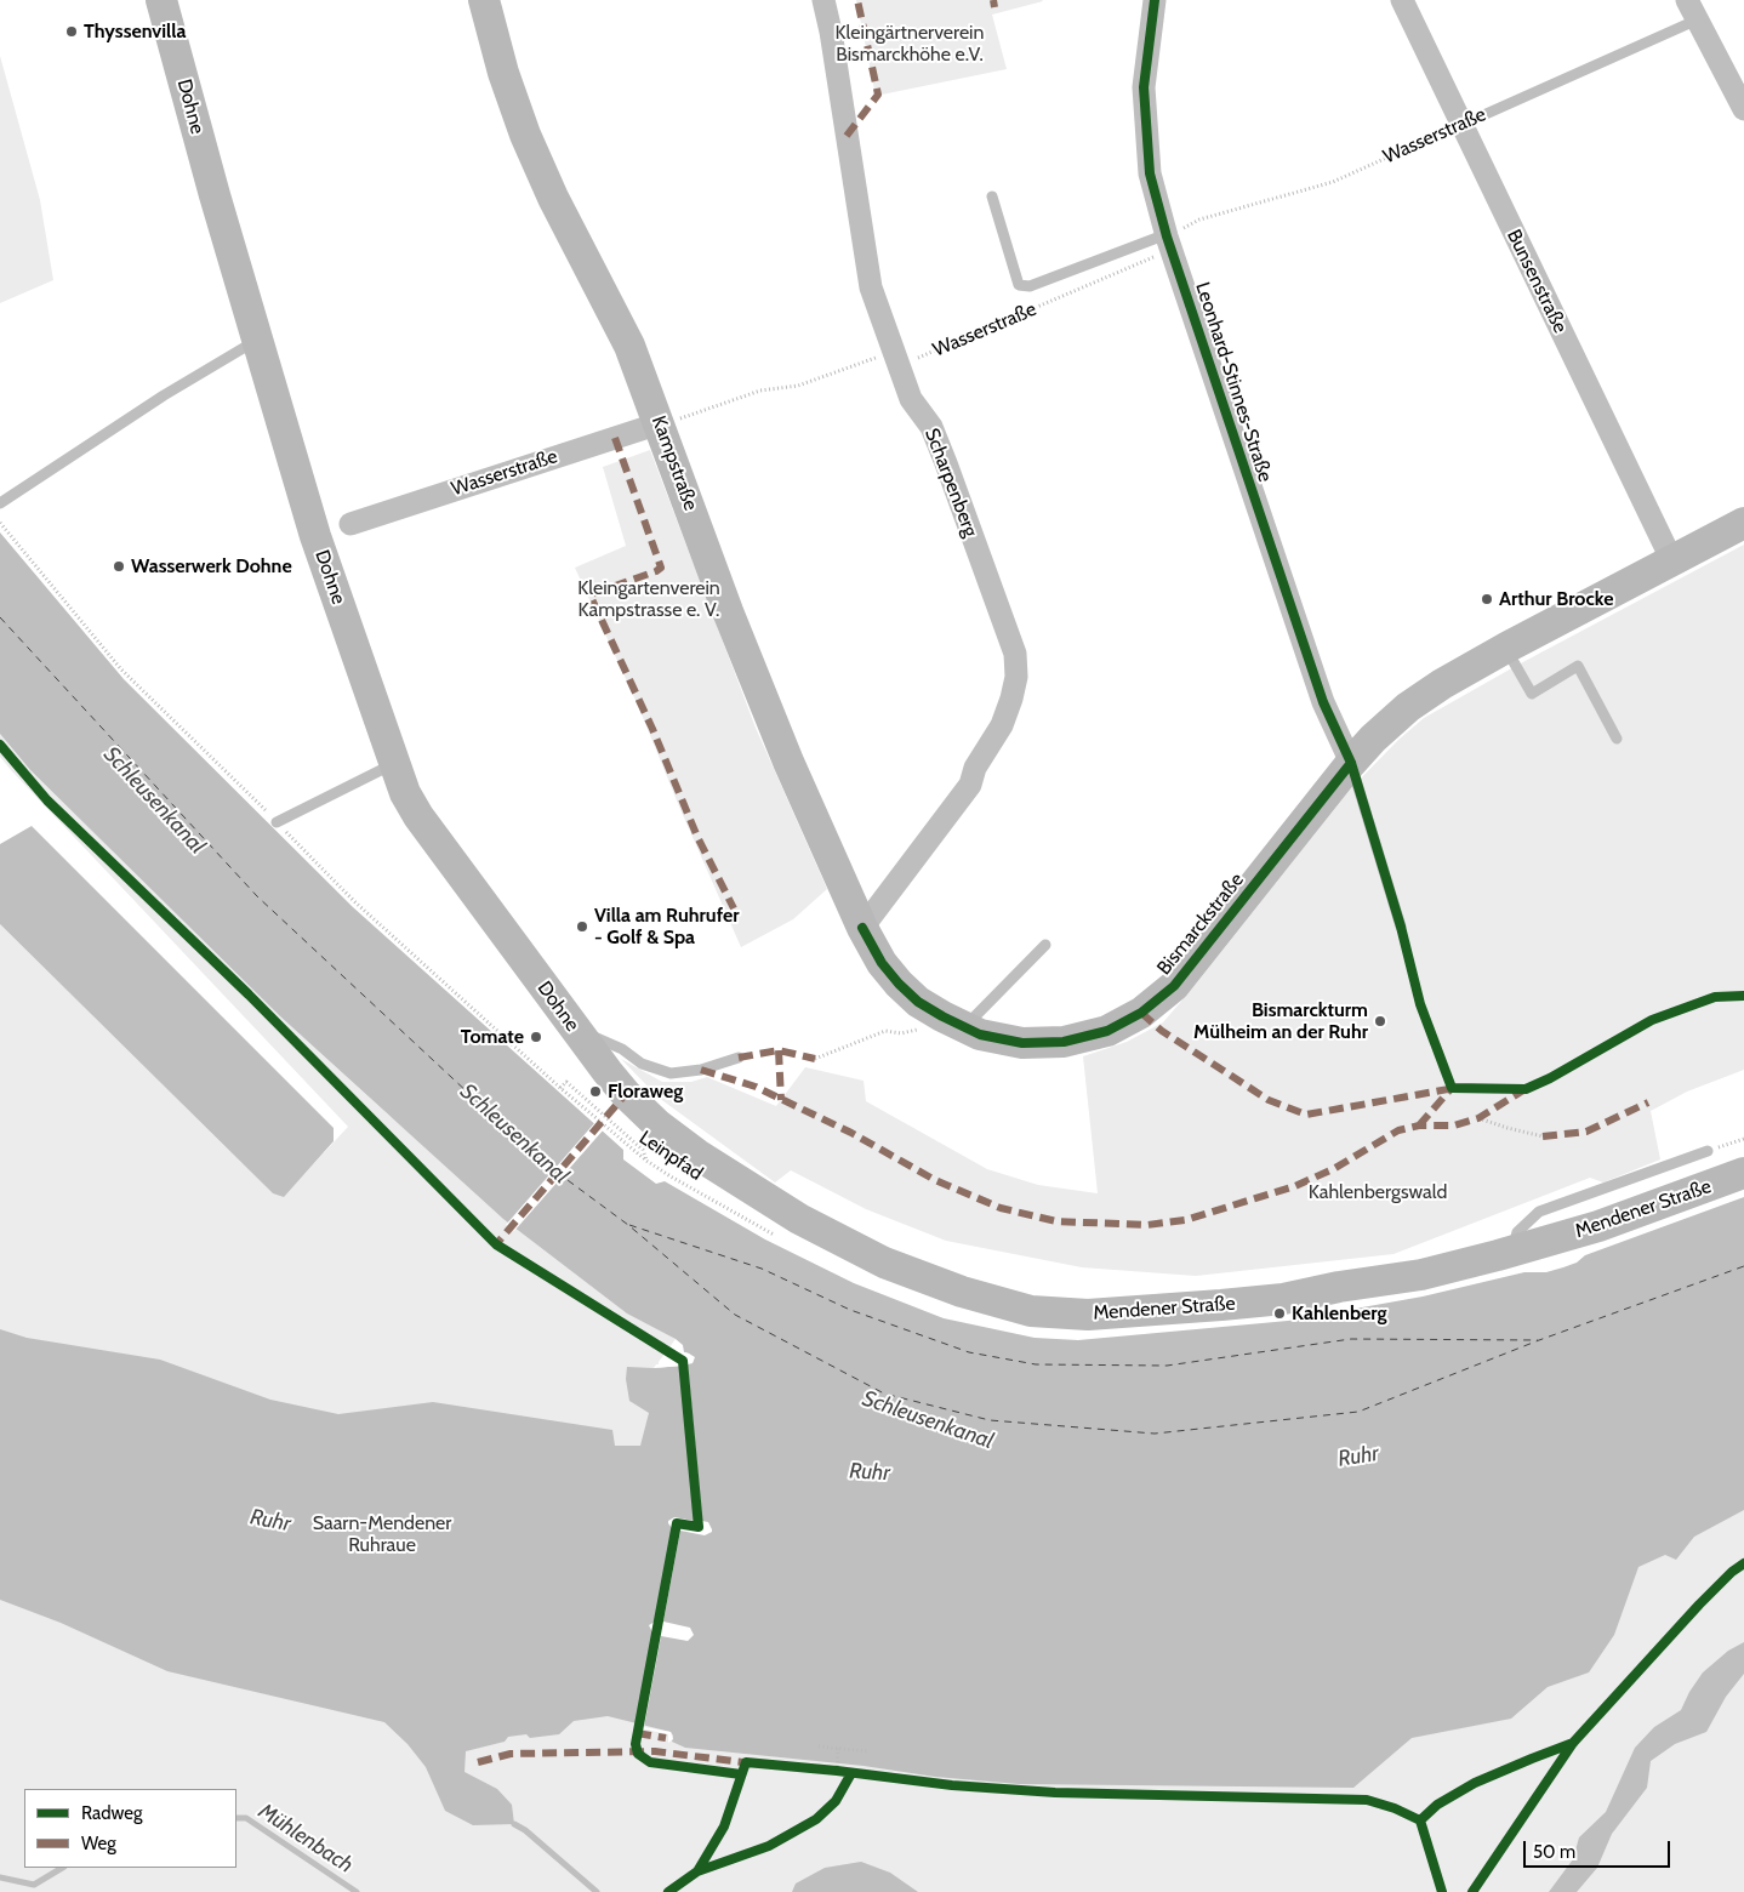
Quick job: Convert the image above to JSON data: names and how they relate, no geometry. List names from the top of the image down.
{
  "streets": {
    "street": [
      "Dohne",
      "Wasserstraße",
      "Bunsenstraße",
      "Leonhard-Stinnes-Straße",
      "Kampstraße",
      "Scharpenberg",
      "Bismarckstraße",
      "Mendener Straße"
    ],
    "path": ["Leinpfad"]
  },
  "crossings": [
    ["Dohne", "Mendener Straße"],
    ["Wasserstraße", "Bunsenstraße"],
    ["Wasserstraße", "Leonhard-Stinnes-Straße"],
    ["Wasserstraße", "Kampstraße"],
    ["Wasserstraße", "Scharpenberg"],
    ["Bunsenstraße", "Bismarckstraße"],
    ["Leonhard-Stinnes-Straße", "Bismarckstraße"],
    ["Kampstraße", "Scharpenberg"],
    ["Kampstraße", "Bismarckstraße"],
    ["Scharpenberg", "Bismarckstraße"]
  ],
  "water": ["Schleusenkanal", "Ruhr", "Mühlenbach"],
  "parks": [
    "Kleingärtnerverein Bismarckhöhe e.V.",
    "Kleingartenverein Kampstrasse e. V.",
    "Kahlenbergswald",
    "Saarn-Mendener Ruhraue"
  ],
  "places": [
    "Thyssenvilla",
    "Wasserwerk Dohne",
    "Arthur Brocke",
    "Villa am Ruhrufer - Golf & Spa",
    "Bismarckturm Mülheim an der Ruhr",
    "Tomate",
    "Floraweg",
    "Kahlenberg"
  ],
  "legend": ["Radweg", "Weg"],
  "scale_bar": "50 m"
}
